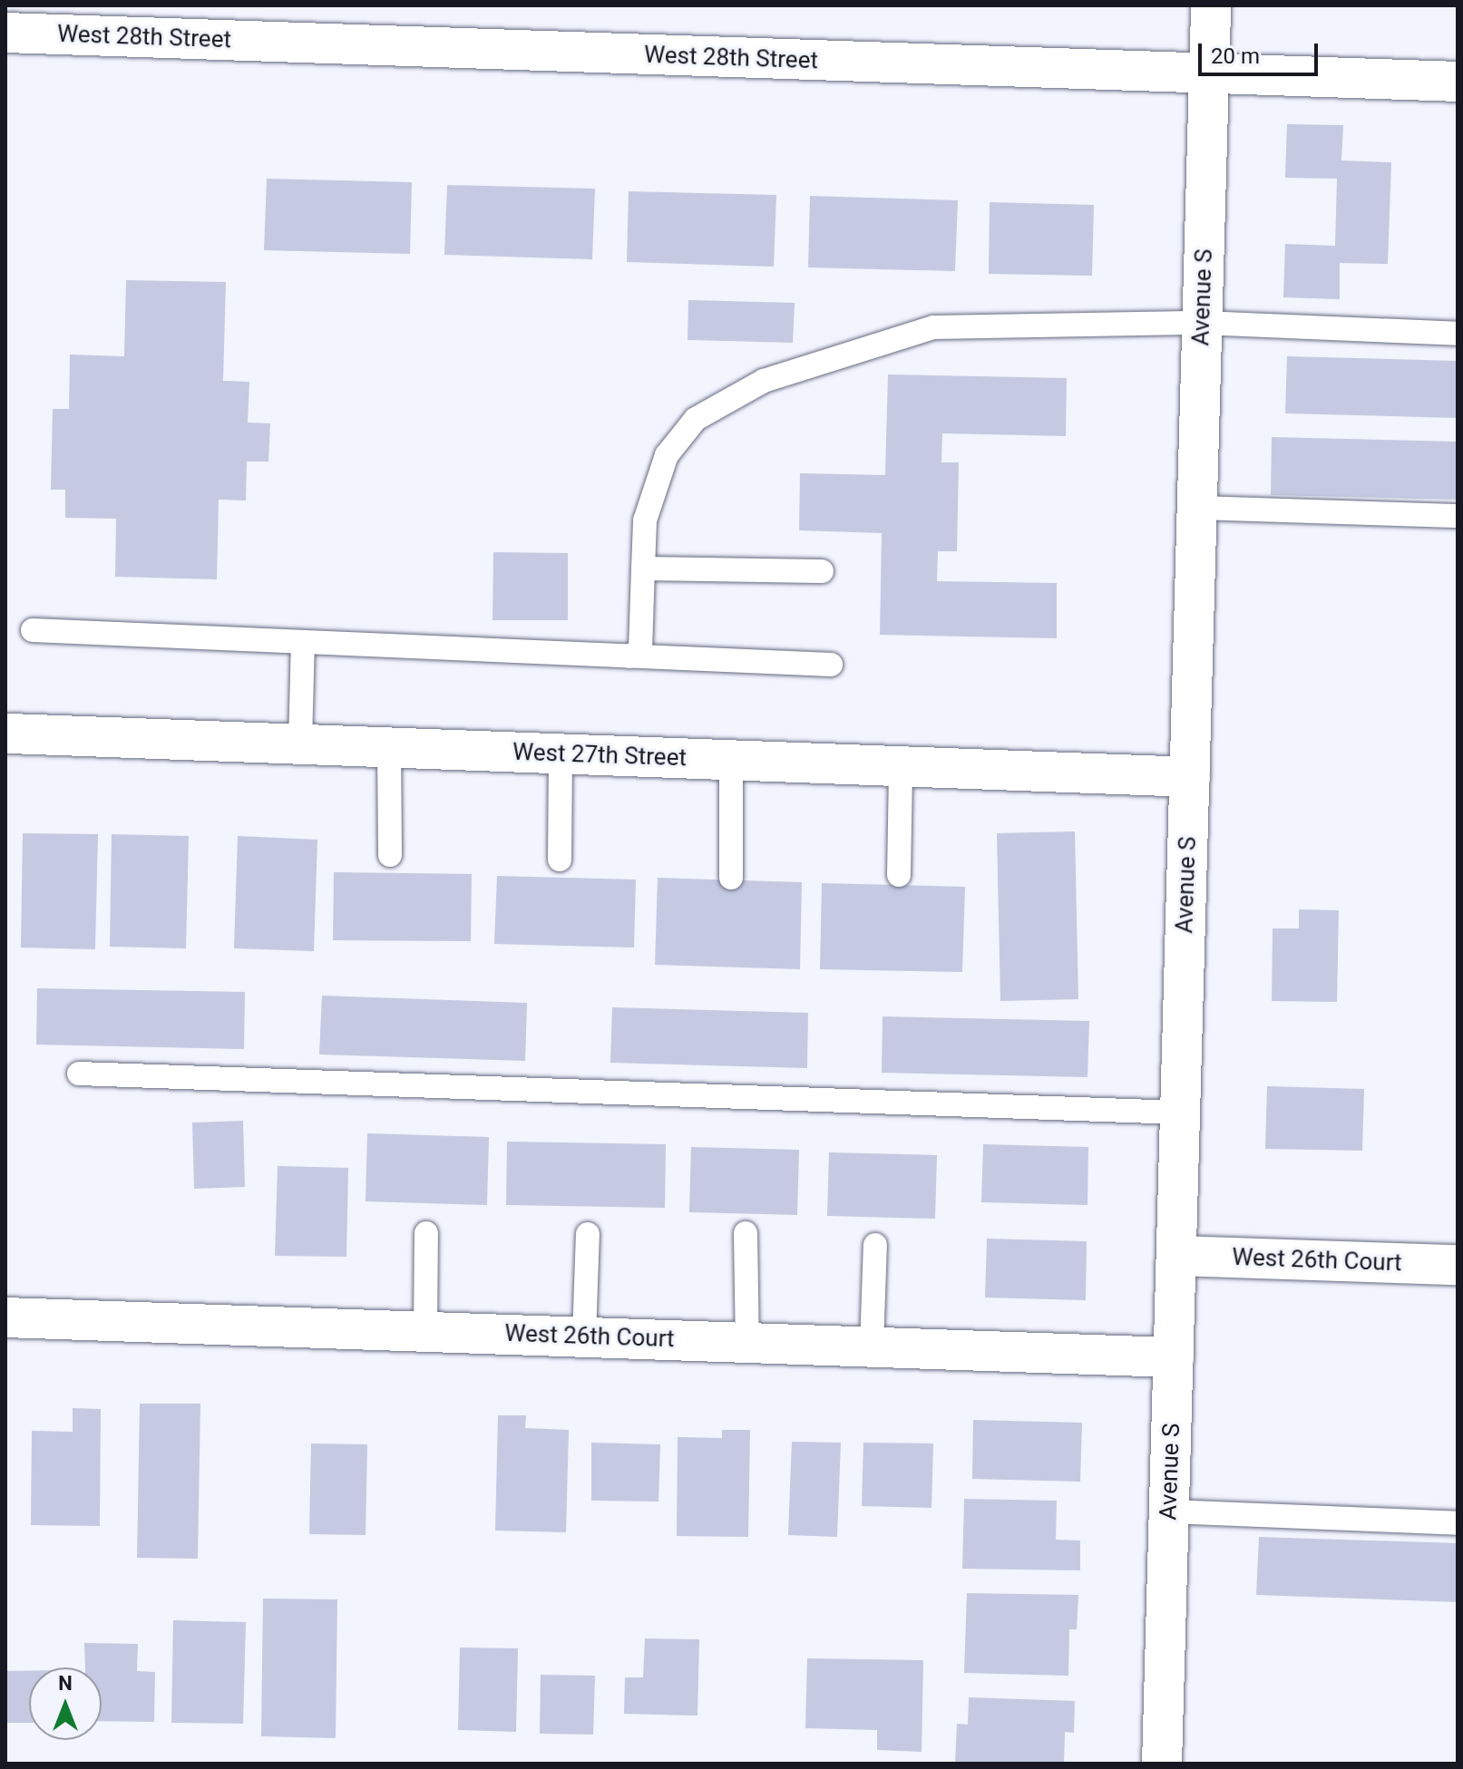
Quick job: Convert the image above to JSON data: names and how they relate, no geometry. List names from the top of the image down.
{
  "streets": {
    "street": [
      "West 28th Street",
      "Avenue S",
      "West 27th Street",
      "West 26th Court"
    ]
  },
  "crossings": [
    ["West 28th Street", "Avenue S"],
    ["Avenue S", "West 27th Street"],
    ["Avenue S", "West 26th Court"]
  ],
  "scale_bar": "20 m",
  "north": "top"
}
